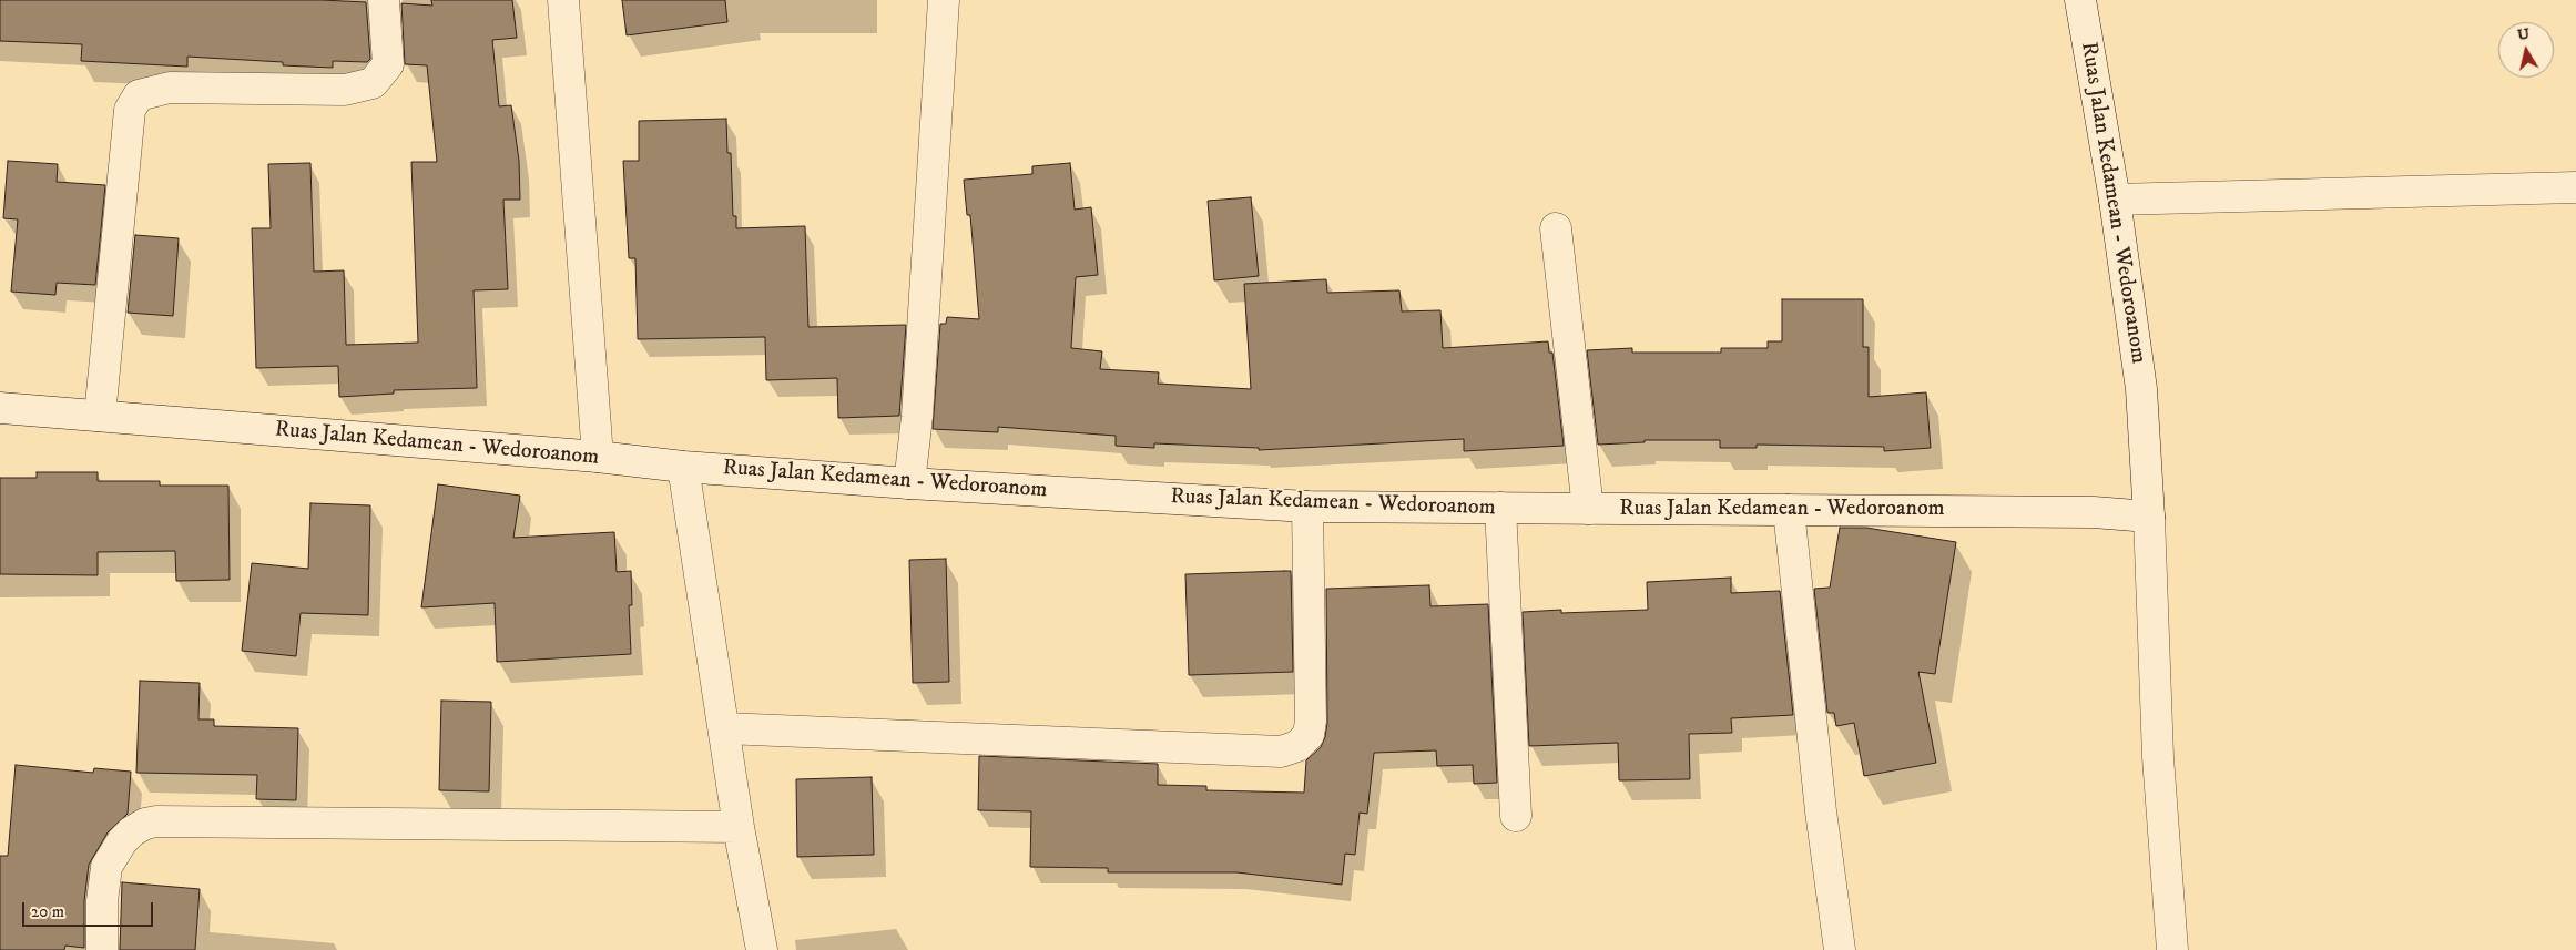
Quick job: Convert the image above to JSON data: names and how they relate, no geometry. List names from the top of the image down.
{
  "streets": {
    "street": ["Ruas Jalan Kedamean - Wedoroanom"]
  },
  "scale_bar": "20 m",
  "north": "top"
}
